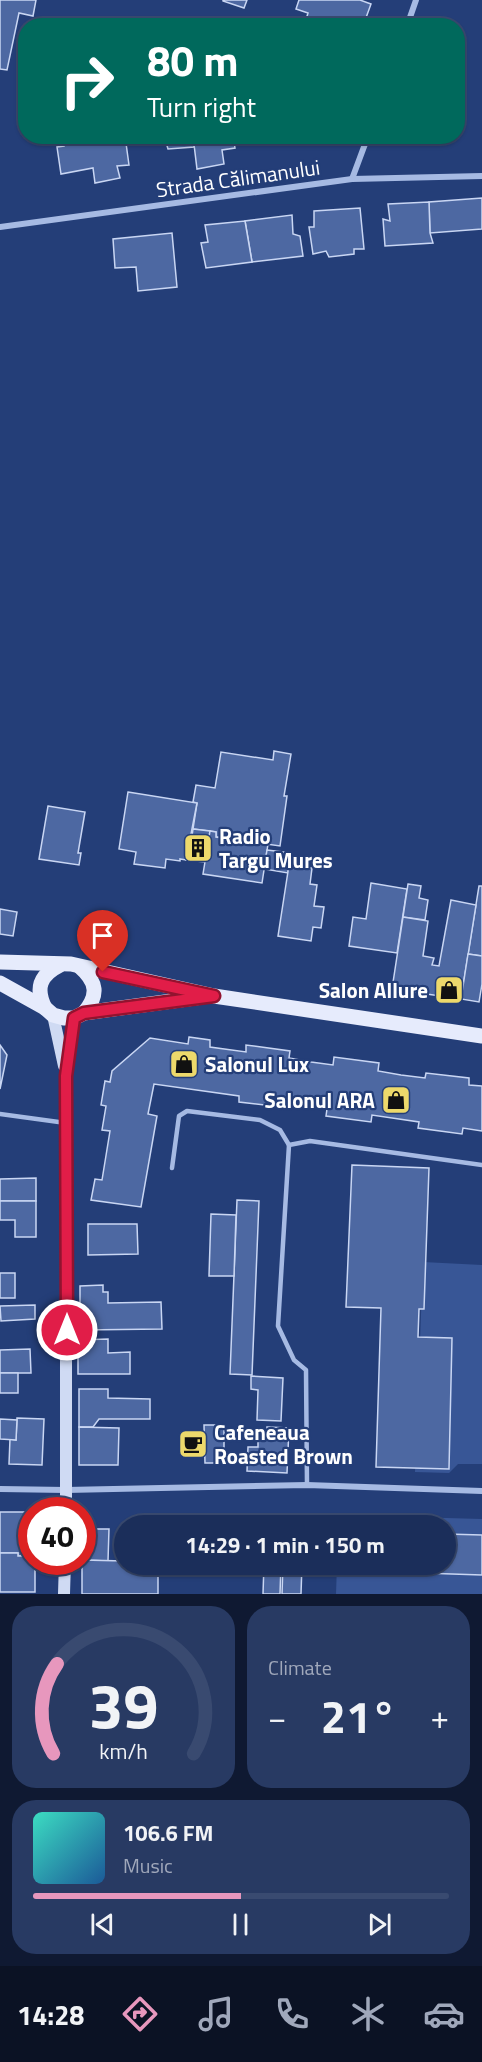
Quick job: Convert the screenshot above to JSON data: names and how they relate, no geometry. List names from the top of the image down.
{
  "streets": {
    "street": ["Strada Călimanului"]
  },
  "places": {
    "building": ["Radio Targu Mures"],
    "shop": ["Salon Allure", "Salonul Lux", "Salonul ARA"],
    "cafe": ["Cafeneaua Roasted Brown"]
  },
  "page": {
    "turn": ["80 m", "Turn right"],
    "limit": "40",
    "trip": "14:29 · 1 min · 150 m",
    "tile": "Climate",
    "heat": ["−", "21°", "+"],
    "song": ["106.6 FM", "Music"],
    "tabs": "14:28",
    "gauge": ["39", "km/h"]
  }
}
